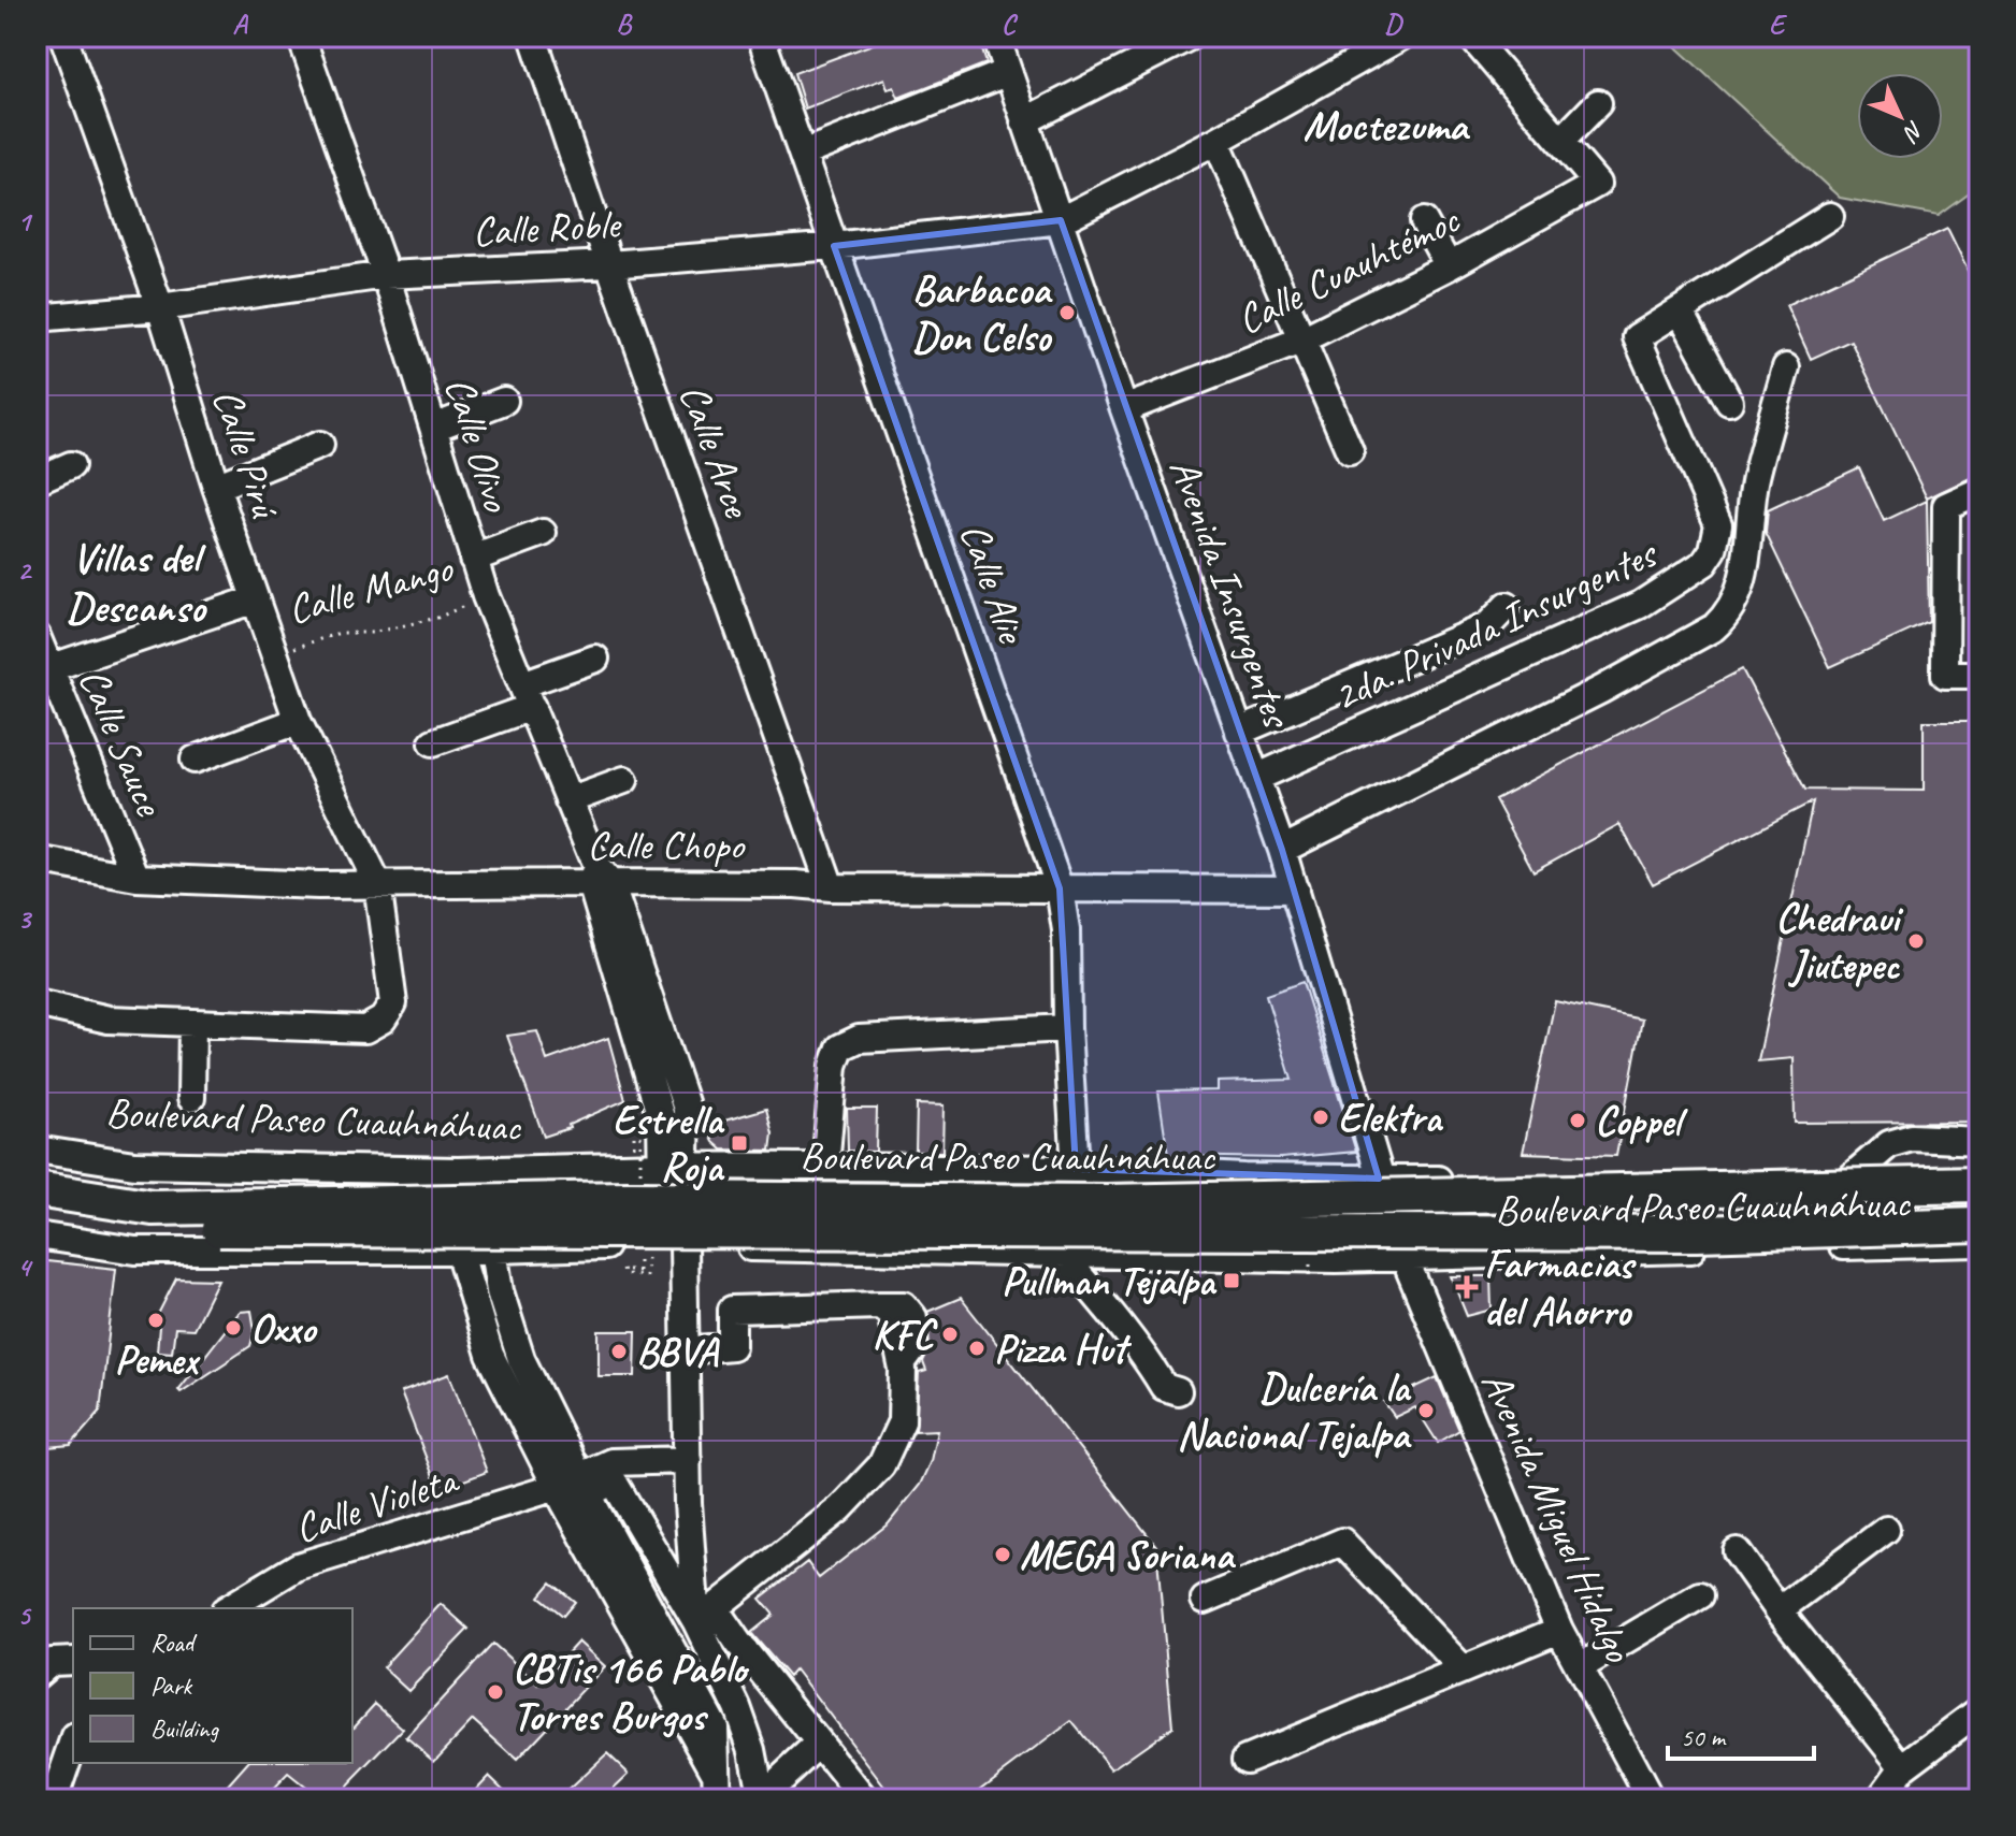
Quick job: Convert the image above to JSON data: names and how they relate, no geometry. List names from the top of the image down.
{
  "streets": {
    "main road": ["Boulevard Paseo Cuauhnáhuac"],
    "street": [
      "Calle Roble",
      "Calle Cuauhtémoc",
      "Calle Olivo",
      "Calle Arce",
      "Calle Pirú",
      "Calle Alie",
      "Calle Mango",
      "Avenida Insurgentes",
      "2da. Privada Insurgentes",
      "Calle Sauce",
      "Calle Chopo",
      "Calle Violeta",
      "Avenida Miguel Hidalgo"
    ]
  },
  "crossings": [
    ["Calle Roble", "Calle Olivo"],
    ["Calle Roble", "Calle Arce"],
    ["Calle Roble", "Calle Pirú"],
    ["Calle Roble", "Calle Alie"],
    ["Calle Roble", "Avenida Insurgentes"],
    ["Calle Cuauhtémoc", "Avenida Insurgentes"],
    ["Calle Olivo", "Calle Mango"],
    ["Calle Olivo", "Calle Chopo"],
    ["Calle Olivo", "Boulevard Paseo Cuauhnáhuac"],
    ["Calle Olivo", "Calle Violeta"],
    ["Calle Arce", "Calle Chopo"],
    ["Calle Pirú", "Calle Mango"],
    ["Calle Pirú", "Calle Chopo"],
    ["Calle Alie", "Calle Chopo"],
    ["Calle Alie", "Boulevard Paseo Cuauhnáhuac"],
    ["Calle Mango", "Calle Sauce"],
    ["Avenida Insurgentes", "2da. Privada Insurgentes"],
    ["Avenida Insurgentes", "Calle Chopo"],
    ["Avenida Insurgentes", "Boulevard Paseo Cuauhnáhuac"],
    ["Avenida Insurgentes", "Avenida Miguel Hidalgo"],
    ["Calle Sauce", "Calle Chopo"],
    ["Boulevard Paseo Cuauhnáhuac", "Avenida Miguel Hidalgo"]
  ],
  "districts": ["Moctezuma", "Villas del Descanso"],
  "places": {
    "other": [
      "Barbacoa Don Celso",
      "Chedraui Jiutepec",
      "Elektra",
      "Coppel",
      "Pemex",
      "Oxxo",
      "KFC",
      "Pizza Hut",
      "BBVA",
      "Dulcería la Nacional Tejalpa",
      "MEGA Soriana",
      "CBTis 166 Pablo Torres Burgos"
    ],
    "transit": ["Estrella Roja", "Pullman Tejalpa"],
    "health": ["Farmacias del Ahorro"]
  },
  "legend": ["Road", "Park", "Building"],
  "scale_bar": "50 m",
  "north": "bottom right",
  "grid": {
    "columns": [
      "A",
      "B",
      "C",
      "D",
      "E"
    ],
    "rows": [
      "1",
      "2",
      "3",
      "4",
      "5"
    ]
  }
}
